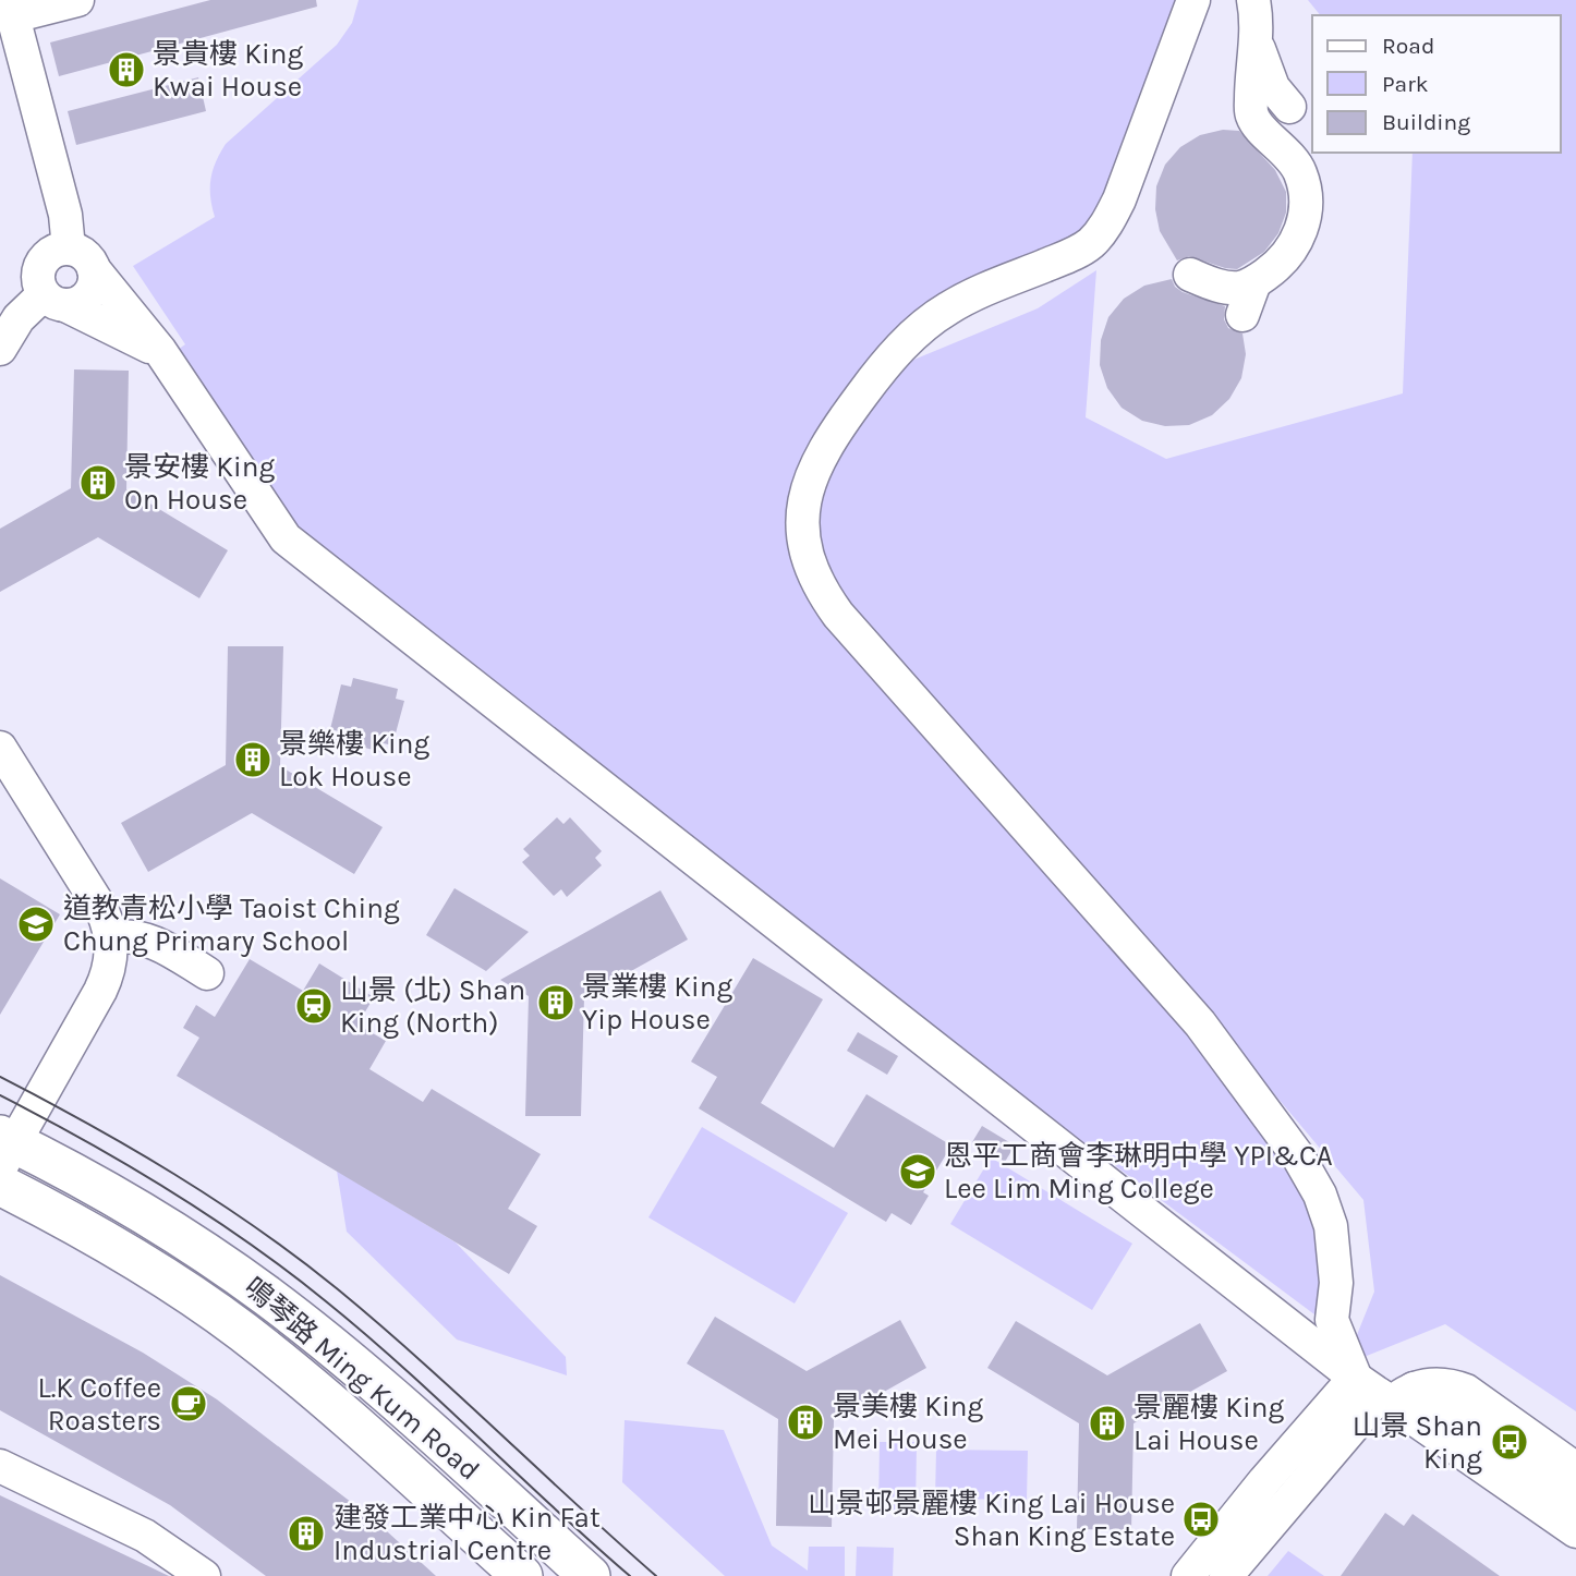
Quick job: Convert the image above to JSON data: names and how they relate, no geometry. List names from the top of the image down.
{
  "streets": {
    "main road": ["鳴琴路 Ming Kum Road"]
  },
  "places": {
    "building": [
      "景貴樓 King Kwai House",
      "景安樓 King On House",
      "景樂樓 King Lok House",
      "景業樓 King Yip House",
      "景美樓 King Mei House",
      "景麗樓 King Lai House",
      "建發工業中心 Kin Fat Industrial Centre"
    ],
    "school or university": ["道教青松小學 Taoist Ching Chung Primary School", "恩平工商會李琳明中學 YPI&CA Lee Lim Ming College"],
    "station": ["山景 (北) Shan King (North)"],
    "cafe": ["L.K Coffee Roasters"],
    "bus stop": ["山景 Shan King", "山景邨景麗樓 King Lai House Shan King Estate"]
  },
  "legend": ["Road", "Park", "Building"]
}
